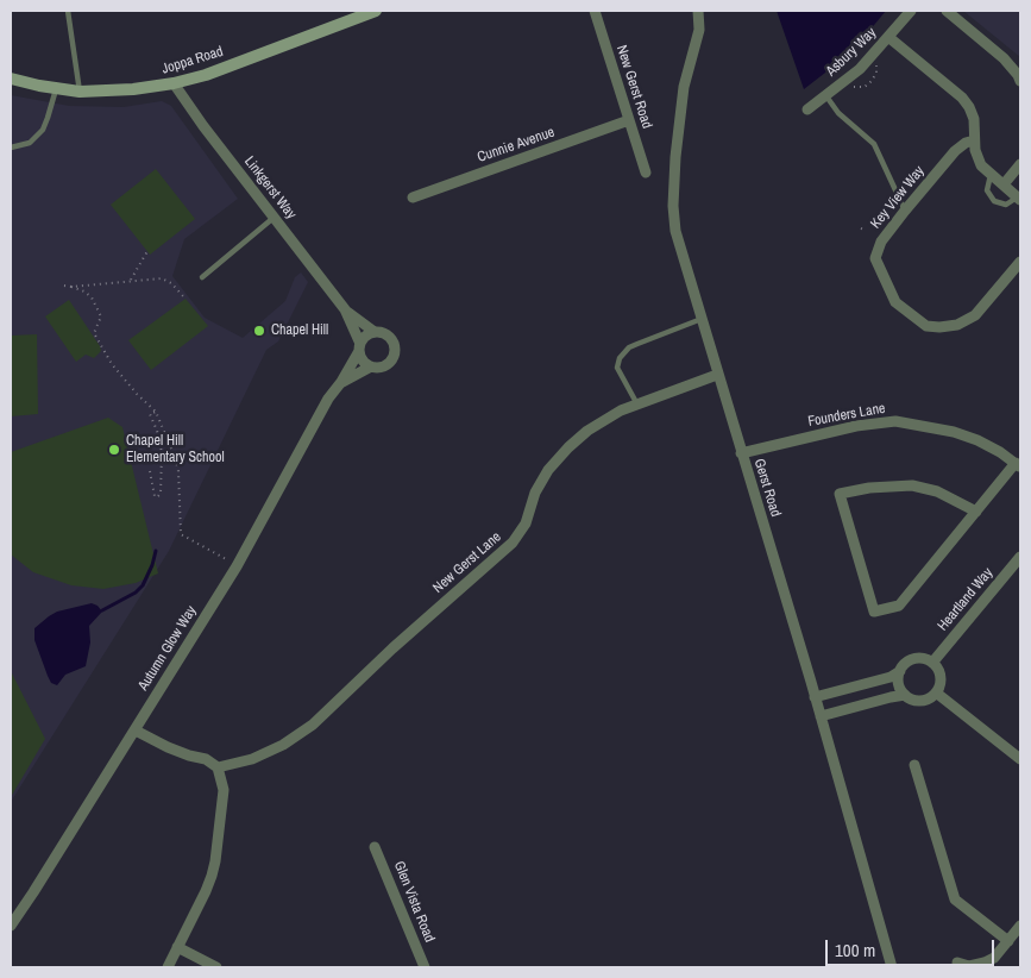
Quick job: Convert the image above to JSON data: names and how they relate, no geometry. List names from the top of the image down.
{
  "streets": {
    "street": [
      "Asbury Way",
      "Joppa Road",
      "New Gerst Road",
      "Cunnie Avenue",
      "Linkgerst Way",
      "Key View Way",
      "Founders Lane",
      "Gerst Road",
      "New Gerst Lane",
      "Heartland Way",
      "Autumn Glow Way",
      "Glen Vista Road"
    ]
  },
  "crossings": [
    ["Joppa Road", "Linkgerst Way"],
    ["New Gerst Road", "Cunnie Avenue"],
    ["Linkgerst Way", "Autumn Glow Way"],
    ["Founders Lane", "Gerst Road"],
    ["Gerst Road", "New Gerst Lane"]
  ],
  "places": ["Chapel Hill", "Chapel Hill Elementary School"],
  "scale_bar": "100 m"
}
